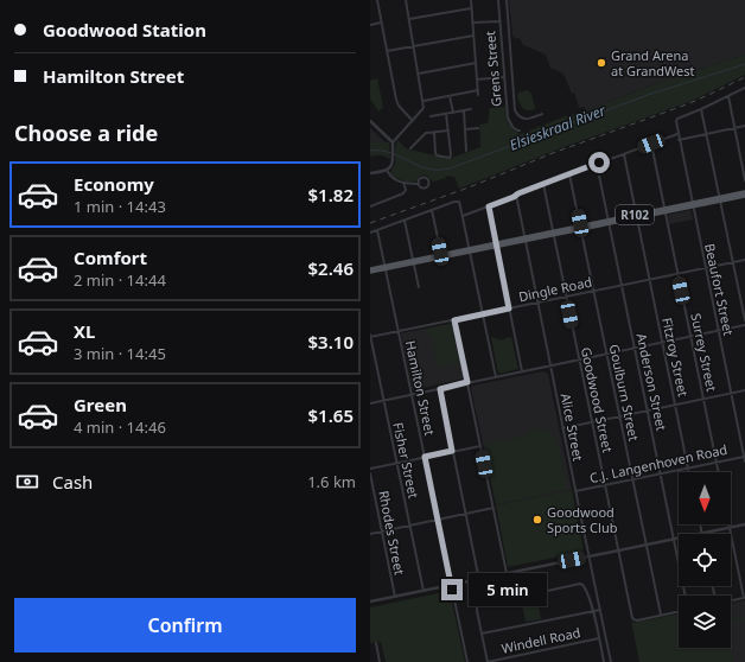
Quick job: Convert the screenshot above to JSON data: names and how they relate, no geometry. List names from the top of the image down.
{
  "streets": {
    "main road": ["R102"],
    "street": [
      "Grens Street",
      "Dingle Road",
      "Beaufort Street",
      "Surrey Street",
      "Fitzroy Street",
      "Anderson Street",
      "Hamilton Street",
      "Goulburn Street",
      "Goodwood Street",
      "Alice Street",
      "Fisher Street",
      "C.J. Langenhoven Road",
      "Rhodes Street",
      "Windell Road"
    ]
  },
  "crossings": [
    ["R102", "Beaufort Street"],
    ["R102", "Surrey Street"],
    ["R102", "Fitzroy Street"],
    ["R102", "Anderson Street"],
    ["R102", "Hamilton Street"],
    ["R102", "Goulburn Street"],
    ["R102", "Goodwood Street"],
    ["R102", "Alice Street"],
    ["Dingle Road", "Beaufort Street"],
    ["Dingle Road", "Surrey Street"],
    ["Dingle Road", "Fitzroy Street"],
    ["Dingle Road", "Anderson Street"],
    ["Dingle Road", "Hamilton Street"],
    ["Dingle Road", "Goulburn Street"],
    ["Dingle Road", "Goodwood Street"],
    ["Dingle Road", "Alice Street"],
    ["Dingle Road", "Fisher Street"],
    ["Beaufort Street", "C.J. Langenhoven Road"],
    ["Surrey Street", "C.J. Langenhoven Road"],
    ["Fitzroy Street", "C.J. Langenhoven Road"],
    ["Anderson Street", "C.J. Langenhoven Road"],
    ["Goulburn Street", "Goodwood Street"],
    ["Goulburn Street", "C.J. Langenhoven Road"],
    ["Goodwood Street", "C.J. Langenhoven Road"],
    ["Alice Street", "C.J. Langenhoven Road"]
  ],
  "water": ["Elsieskraal River"],
  "places": ["Grand Arena at GrandWest", "Goodwood Sports Club"],
  "north": "bottom",
  "page": {
    "banner": ["Goodwood Station", "Hamilton Street"],
    "heading": "Choose a ride",
    "list": [
      {
        "name": "Economy",
        "note": "1 min · 14:43",
        "value": "$1.82"
      },
      {
        "name": "Comfort",
        "note": "2 min · 14:44",
        "value": "$2.46"
      },
      {
        "name": "XL",
        "note": "3 min · 14:45",
        "value": "$3.10"
      },
      {
        "name": "Green",
        "note": "4 min · 14:46",
        "value": "$1.65"
      }
    ],
    "pay": ["Cash", "1.6 km"],
    "bubble": "5 min",
    "buttons": "Confirm"
  }
}
